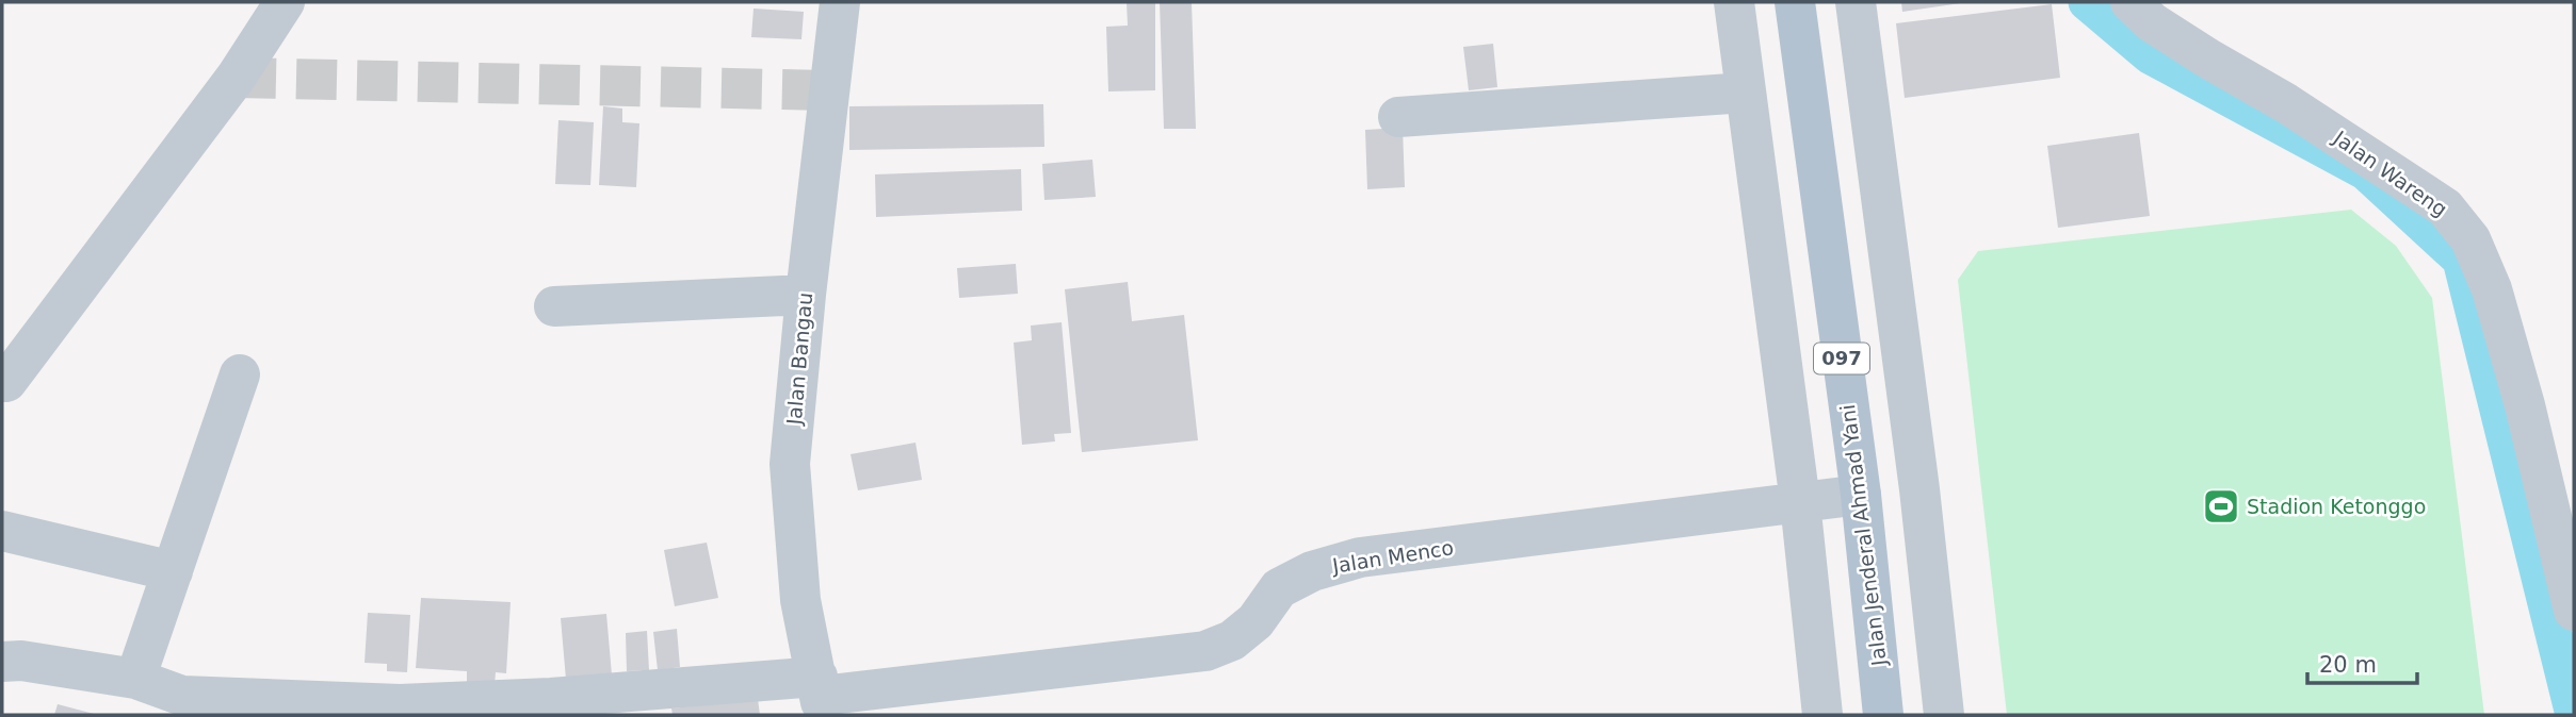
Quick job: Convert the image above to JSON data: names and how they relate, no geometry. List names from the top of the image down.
{
  "streets": {
    "main road": ["097", "Jalan Jenderal Ahmad Yani"],
    "street": ["Jalan Wareng", "Jalan Bangau", "Jalan Menco"]
  },
  "crossings": [
    ["Jalan Bangau", "Jalan Menco"],
    ["Jalan Jenderal Ahmad Yani", "Jalan Menco"]
  ],
  "places": {
    "sports": ["Stadion Ketonggo"]
  },
  "scale_bar": "20 m"
}
